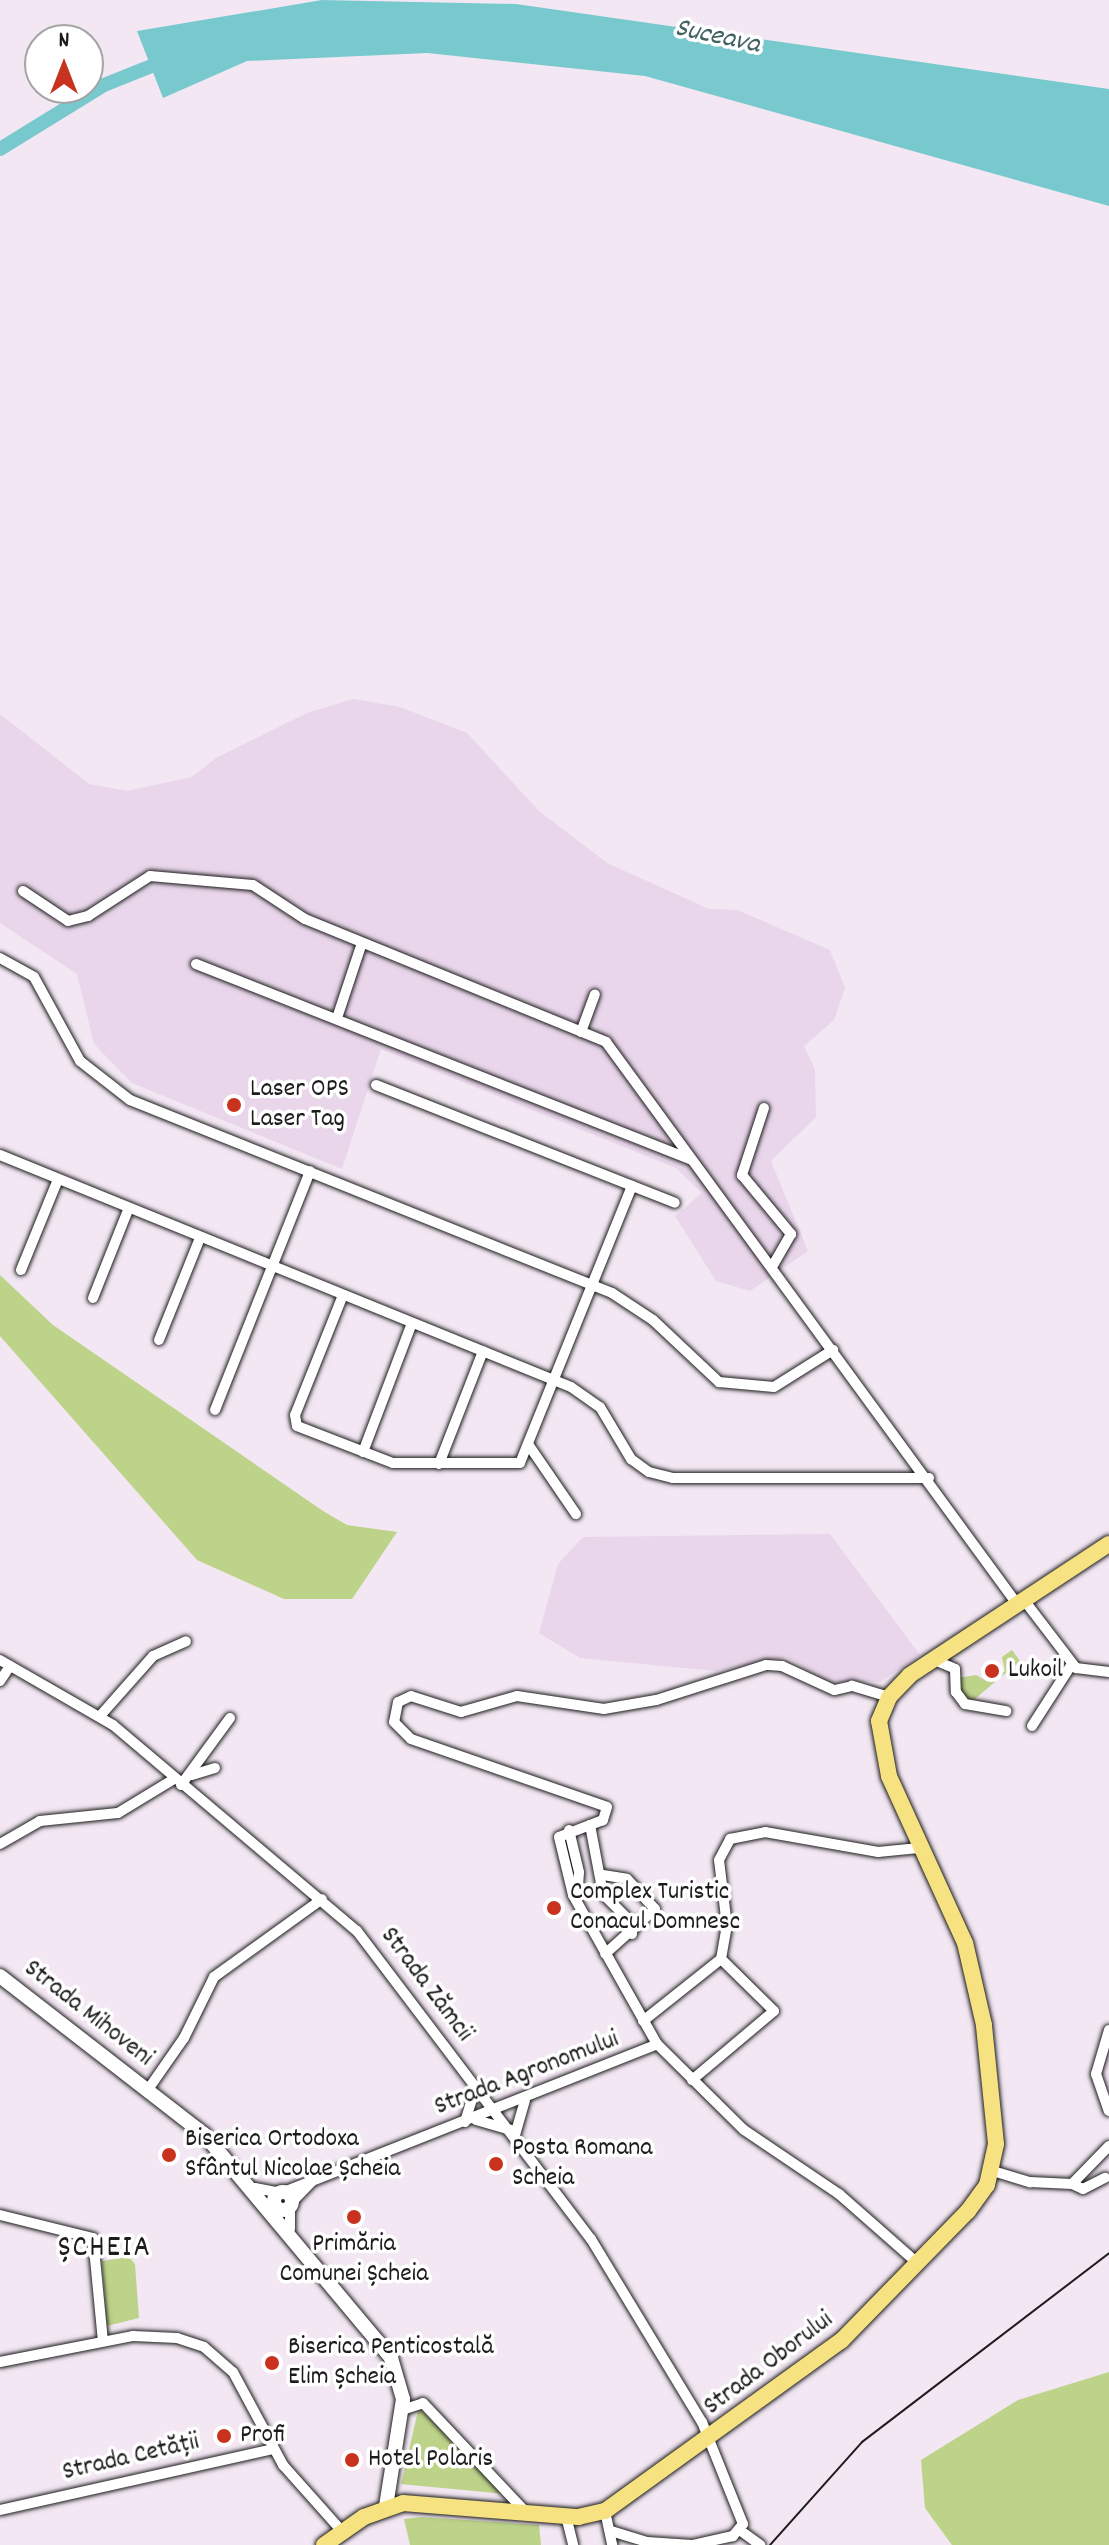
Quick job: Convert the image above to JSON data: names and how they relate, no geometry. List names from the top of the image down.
{
  "streets": {
    "main road": ["Strada Mihoveni", "Strada Oborului"],
    "street": ["Strada Zămcii", "Strada Agronomului", "Strada Cetății"]
  },
  "crossings": [
    ["Strada Zămcii", "Strada Mihoveni"],
    ["Strada Zămcii", "Strada Agronomului"],
    ["Strada Zămcii", "Strada Oborului"],
    ["Strada Mihoveni", "Strada Agronomului"],
    ["Strada Mihoveni", "Strada Oborului"],
    ["Strada Agronomului", "Strada Oborului"]
  ],
  "districts": ["ȘCHEIA"],
  "water": ["Suceava"],
  "places": [
    "Laser OPS Laser Tag",
    "Lukoil",
    "Complex Turistic Conacul Domnesc",
    "Biserica Ortodoxa Sfântul Nicolae Șcheia",
    "Posta Romana Scheia",
    "Primăria Comunei Șcheia",
    "Biserica Penticostală Elim Șcheia",
    "Profi",
    "Hotel Polaris"
  ],
  "north": "top"
}
